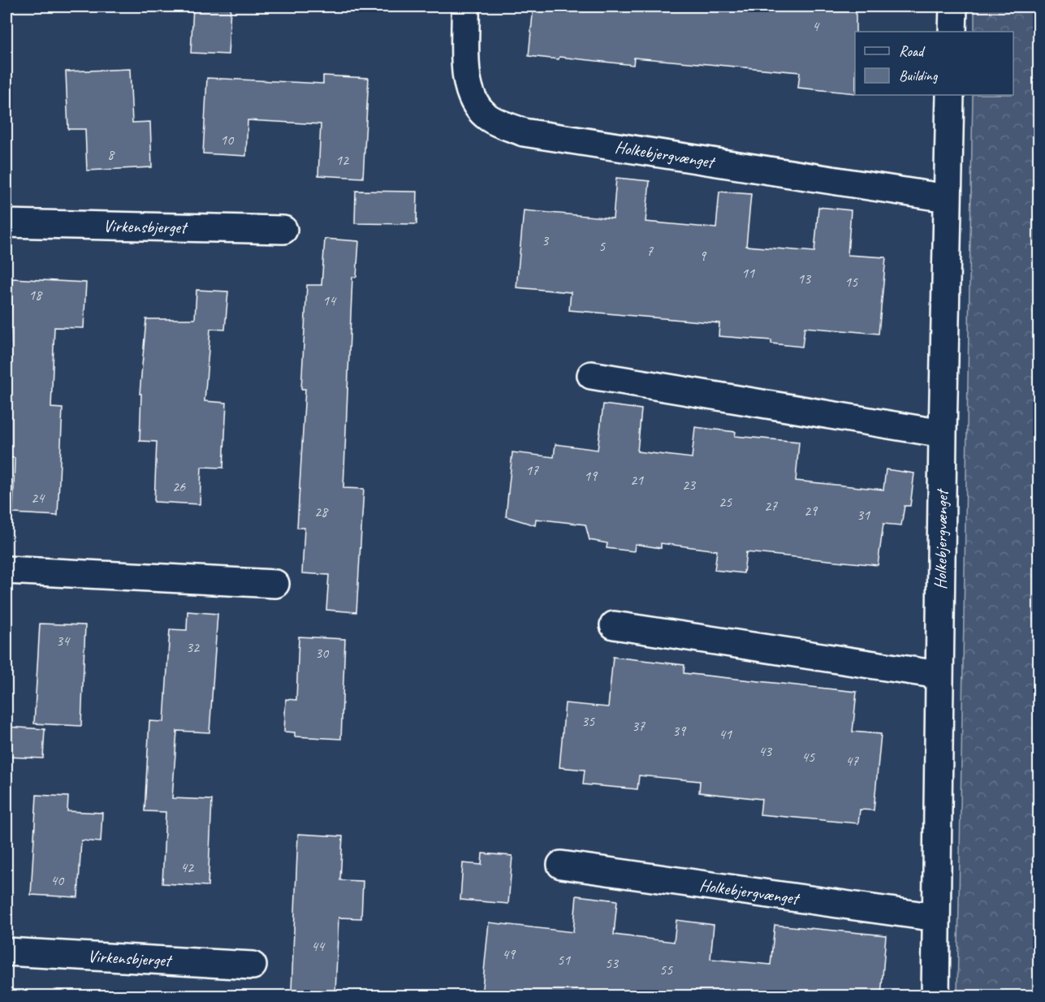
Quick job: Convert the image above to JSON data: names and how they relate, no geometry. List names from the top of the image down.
{
  "streets": {
    "street": ["Holkebjergvænget", "Virkensbjerget"]
  },
  "house_numbers": [
    "4",
    "10",
    "8",
    "12",
    "3",
    "5",
    "7",
    "9",
    "11",
    "13",
    "15",
    "18",
    "14",
    "17",
    "19",
    "21",
    "23",
    "26",
    "24",
    "25",
    "27",
    "29",
    "28",
    "31",
    "34",
    "32",
    "30",
    "35",
    "37",
    "39",
    "41",
    "43",
    "45",
    "47",
    "42",
    "40",
    "44",
    "49",
    "51",
    "53",
    "55"
  ],
  "legend": ["Road", "Building"]
}
